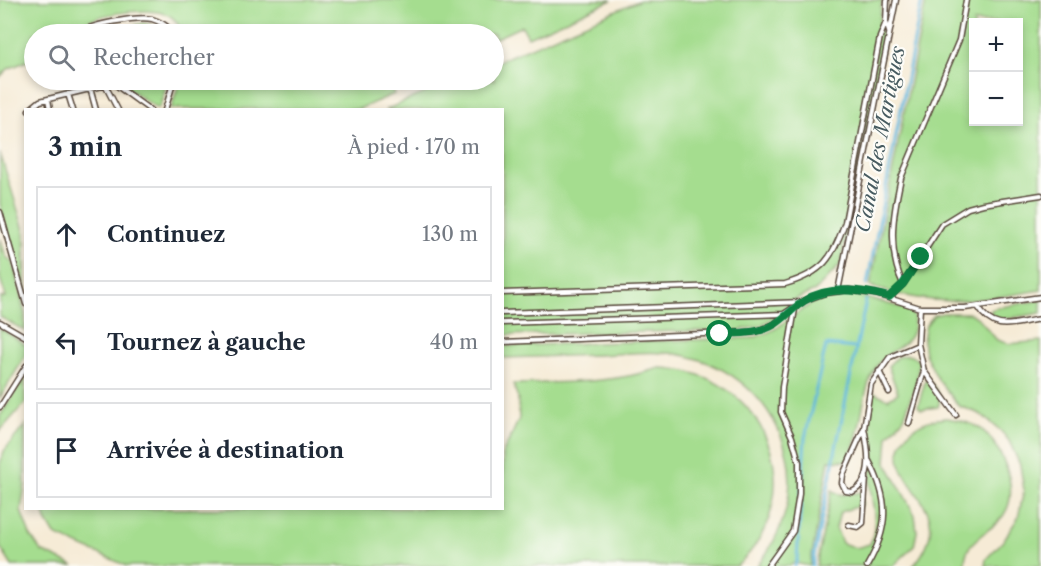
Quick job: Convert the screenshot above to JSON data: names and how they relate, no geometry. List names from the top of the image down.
{
  "water": ["Canal des Martigues"],
  "page": {
    "map_buttons": ["+", "−"],
    "search": "Rechercher",
    "heading": ["3 min", "À pied · 170 m"],
    "list": [
      ["Continuez", "130 m"],
      ["Tournez à gauche", "40 m"],
      "Arrivée à destination"
    ]
  }
}
